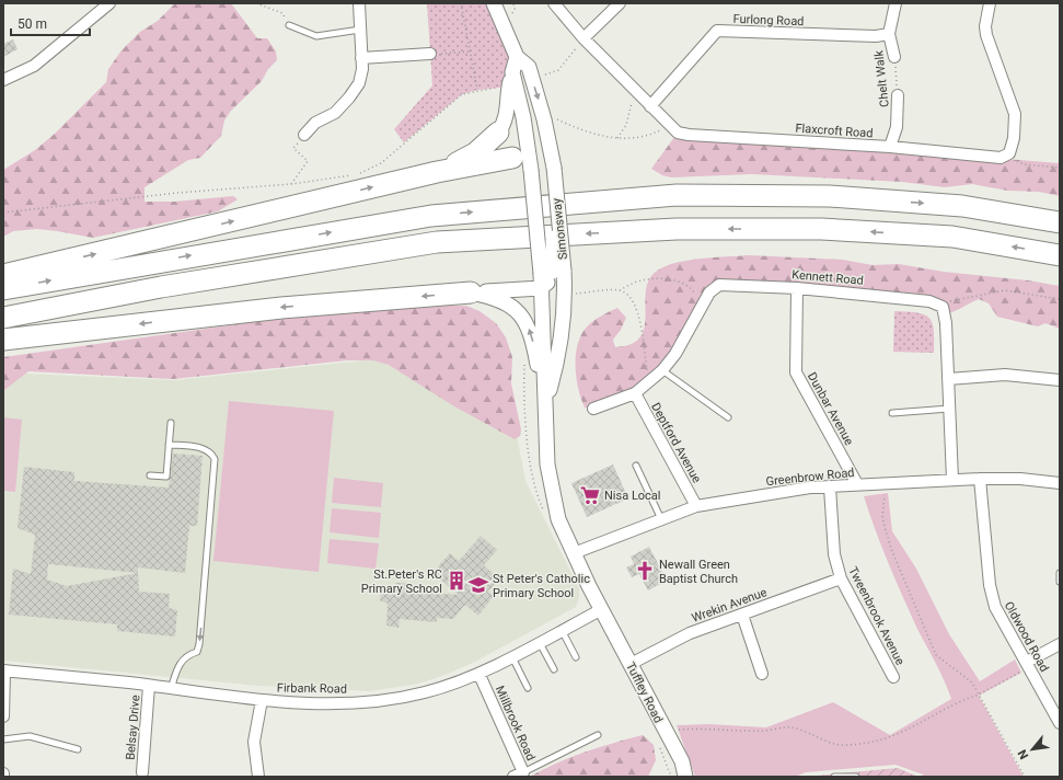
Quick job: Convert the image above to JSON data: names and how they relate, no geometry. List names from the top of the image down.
{
  "streets": {
    "street": [
      "Furlong Road",
      "Chelt Walk",
      "Flaxcroft Road",
      "Simonsway",
      "Kennett Road",
      "Dunbar Avenue",
      "Deptford Avenue",
      "Greenbrow Road",
      "Wrekin Avenue",
      "Tweenbrook Avenue",
      "Oldwood Road",
      "Firbank Road",
      "Tuffley Road",
      "Millbrook Road",
      "Belsay Drive"
    ]
  },
  "crossings": [
    ["Furlong Road", "Chelt Walk"],
    ["Furlong Road", "Flaxcroft Road"],
    ["Chelt Walk", "Flaxcroft Road"],
    ["Simonsway", "Greenbrow Road"],
    ["Simonsway", "Firbank Road"],
    ["Simonsway", "Tuffley Road"],
    ["Kennett Road", "Dunbar Avenue"],
    ["Kennett Road", "Deptford Avenue"],
    ["Dunbar Avenue", "Greenbrow Road"],
    ["Deptford Avenue", "Greenbrow Road"],
    ["Greenbrow Road", "Tweenbrook Avenue"],
    ["Greenbrow Road", "Oldwood Road"],
    ["Wrekin Avenue", "Tweenbrook Avenue"],
    ["Wrekin Avenue", "Tuffley Road"],
    ["Firbank Road", "Tuffley Road"],
    ["Firbank Road", "Millbrook Road"],
    ["Firbank Road", "Belsay Drive"]
  ],
  "places": {
    "supermarket": ["Nisa Local"],
    "church": ["Newall Green Baptist Church"],
    "building": ["St.Peter's RC Primary School"],
    "school or university": ["St Peter's Catholic Primary School"]
  },
  "scale_bar": "50 m",
  "north": "bottom left"
}
